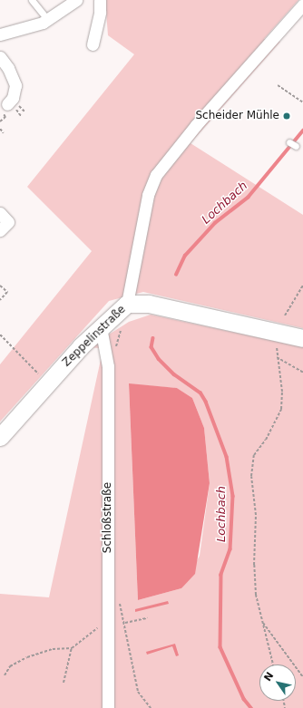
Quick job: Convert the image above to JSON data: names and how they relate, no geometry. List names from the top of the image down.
{
  "streets": {
    "street": ["Zeppelinstraße", "Schloßstraße"]
  },
  "crossings": [
    ["Zeppelinstraße", "Schloßstraße"]
  ],
  "water": ["Lochbach"],
  "places": ["Scheider Mühle"],
  "north": "top left"
}
